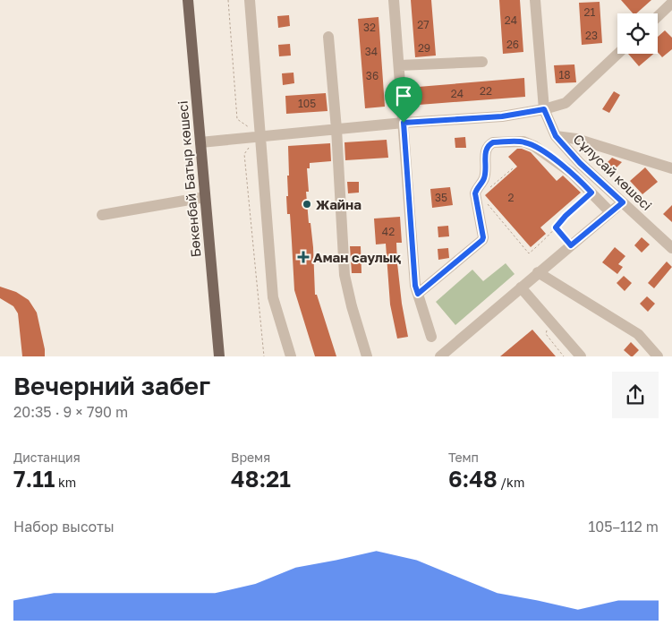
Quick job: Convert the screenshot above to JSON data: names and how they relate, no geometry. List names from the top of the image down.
{
  "streets": {
    "main road": ["Бөкенбай Батыр көшесі"],
    "street": ["Сұлусай көшесі"]
  },
  "places": {
    "other": ["Жайна"],
    "health": ["Аман саулық"]
  },
  "house_numbers": [
    "21",
    "24",
    "27",
    "32",
    "23",
    "26",
    "29",
    "34",
    "18",
    "36",
    "22",
    "24",
    "105",
    "35",
    "2",
    "42"
  ],
  "page": {
    "heading": ["Вечерний забег", "20:35 · 9 × 790 m"],
    "stats": [
      ["Дистанция", "7.11 km"],
      ["Время", "48:21"],
      ["Темп", "6:48 /km"]
    ],
    "chart": ["Набор высоты", "105–112 m"]
  }
}
